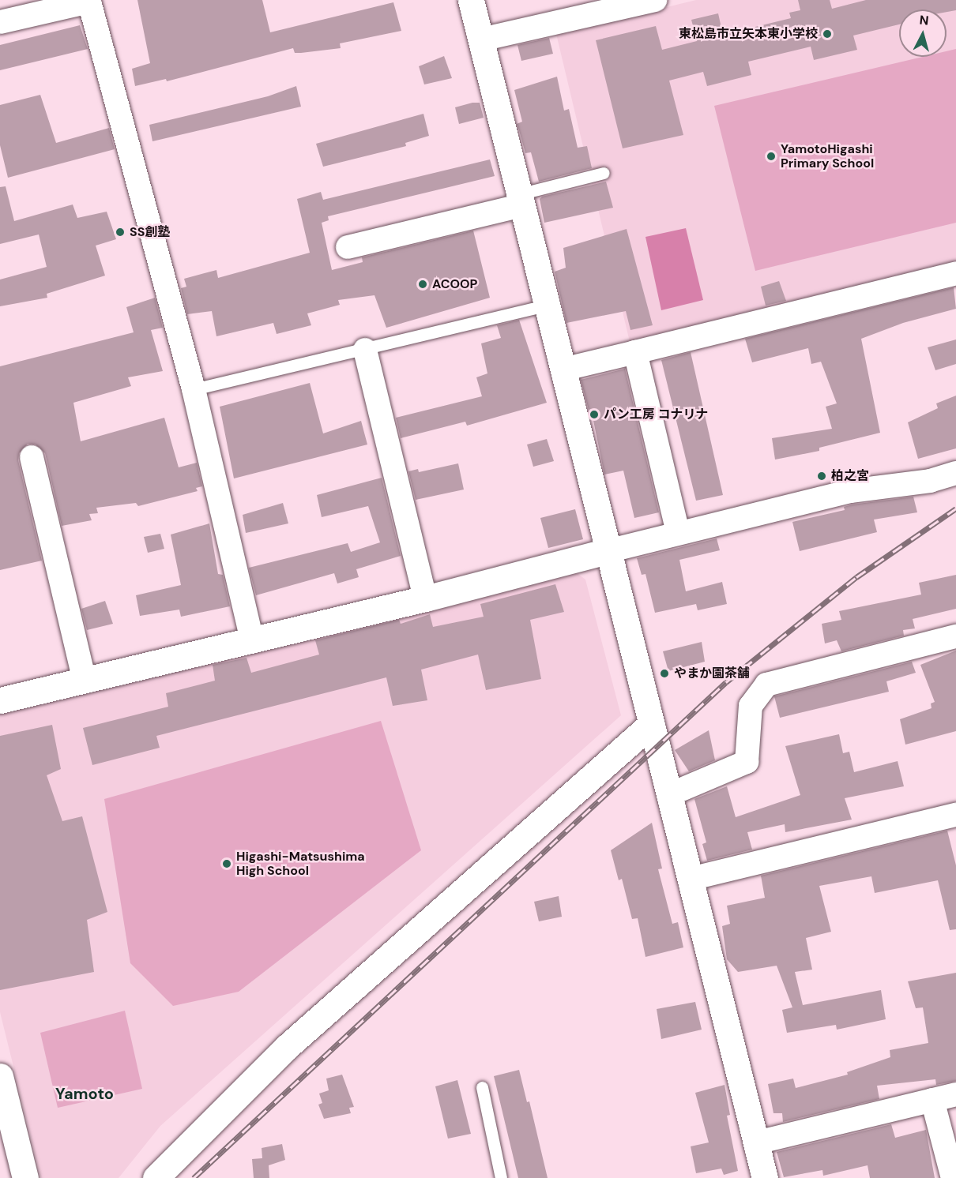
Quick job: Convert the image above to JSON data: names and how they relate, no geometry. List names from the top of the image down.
{
  "districts": ["Yamoto"],
  "places": [
    "東松島市立矢本東小学校",
    "YamotoHigashi Primary School",
    "SS創塾",
    "ACOOP",
    "パン工房 コナリナ",
    "柏之宮",
    "やまか園茶舗",
    "Higashi-Matsushima High School"
  ],
  "north": "top"
}
